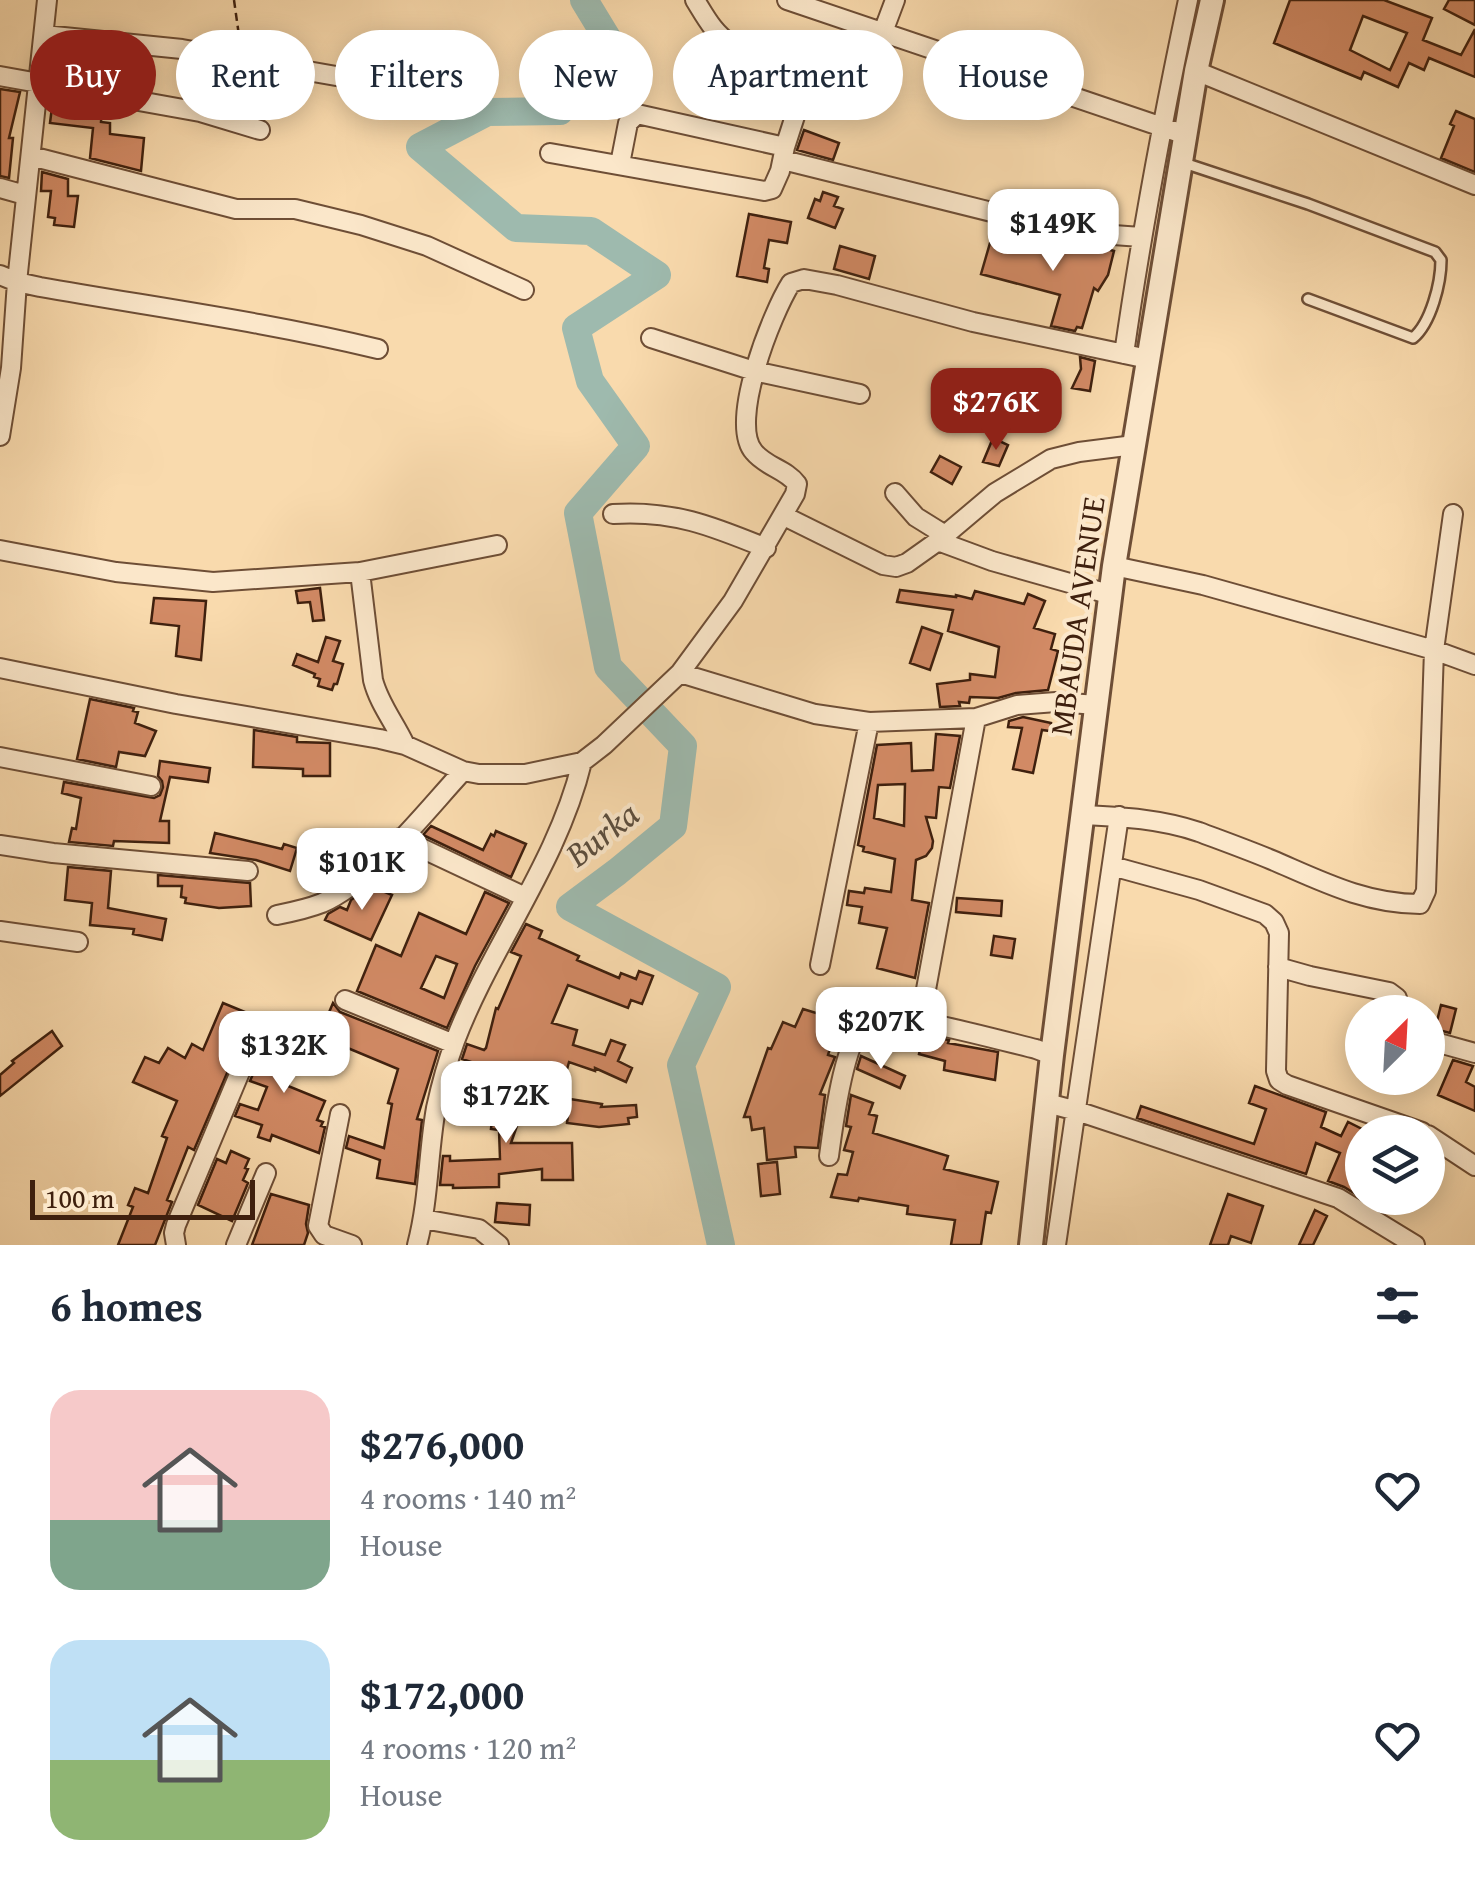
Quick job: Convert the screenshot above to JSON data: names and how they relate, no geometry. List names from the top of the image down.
{
  "streets": {
    "street": ["MBAUDA AVENUE"]
  },
  "water": ["Burka"],
  "scale_bar": "100 m",
  "north": "top right",
  "page": {
    "chip": [
      "Buy",
      "Rent",
      "Filters",
      "New",
      "Apartment",
      "House"
    ],
    "price": [
      "$149K",
      "$276K",
      "$101K",
      "$207K",
      "$132K",
      "$172K"
    ],
    "scale": "100 m",
    "heading": "6 homes",
    "list": [
      {
        "name": "$276,000",
        "note": "4 rooms · 140 m² · House"
      },
      {
        "name": "$172,000",
        "note": "4 rooms · 120 m² · House"
      }
    ]
  }
}
